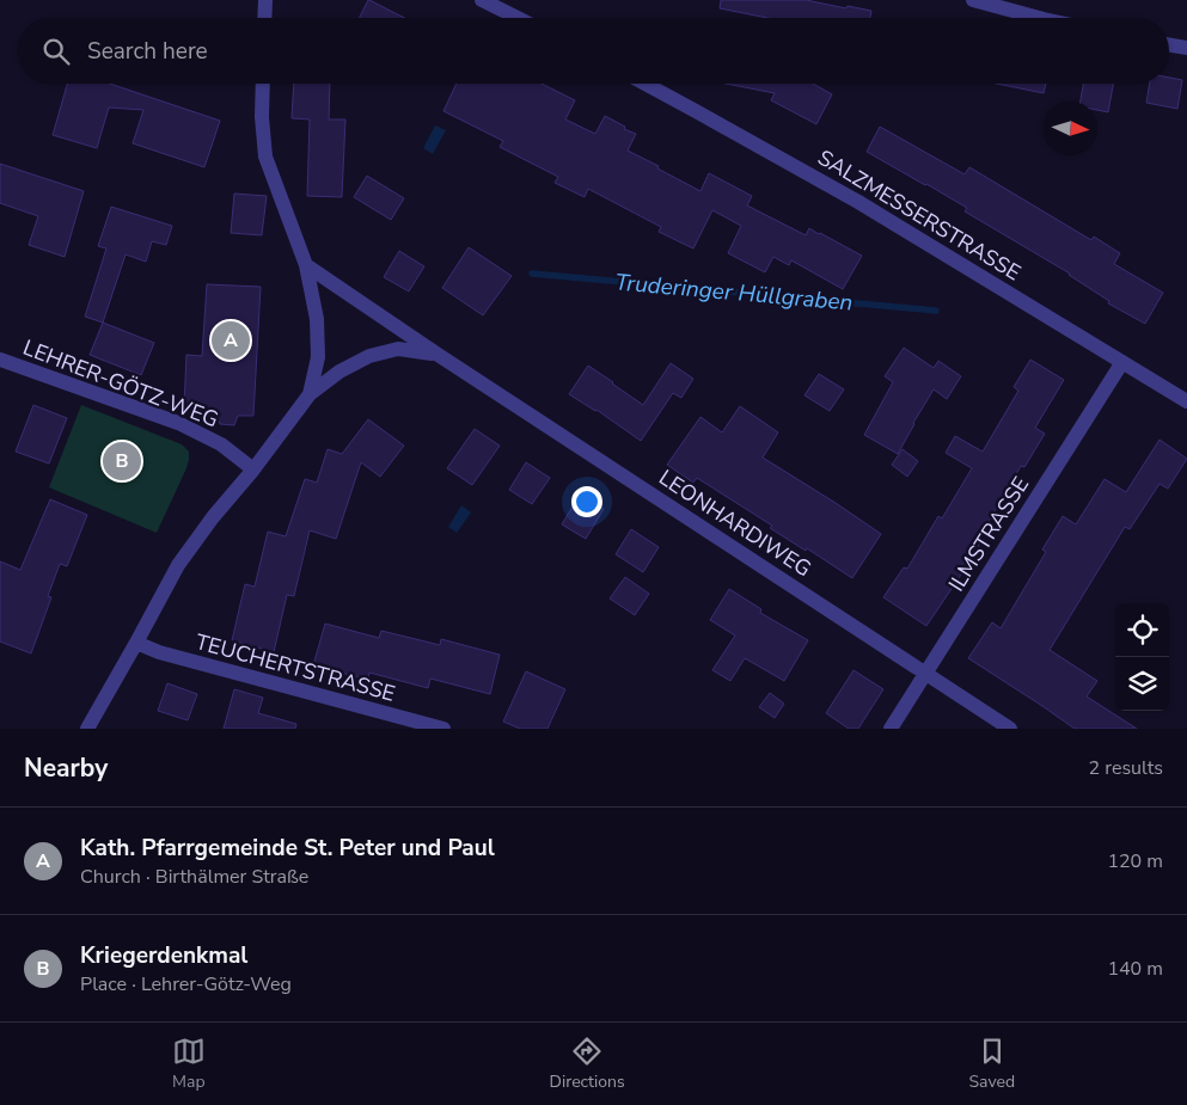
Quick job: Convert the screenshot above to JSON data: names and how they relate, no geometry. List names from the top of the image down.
{
  "streets": {
    "street": [
      "SALZMESSERSTRASSE",
      "LEHRER-GÖTZ-WEG",
      "LEONHARDIWEG",
      "ILMSTRASSE",
      "TEUCHERTSTRASSE"
    ]
  },
  "crossings": [
    ["SALZMESSERSTRASSE", "ILMSTRASSE"],
    ["LEONHARDIWEG", "ILMSTRASSE"]
  ],
  "water": ["Truderinger Hüllgraben"],
  "north": "right",
  "page": {
    "search": "Search here",
    "pins": ["A", "B"],
    "heading": ["Nearby", "2 results"],
    "list": [
      {
        "mark": "A",
        "name": "Kath. Pfarrgemeinde St. Peter und Paul",
        "note": "Church · Birthälmer Straße",
        "value": "120 m"
      },
      {
        "mark": "B",
        "name": "Kriegerdenkmal",
        "note": "Place · Lehrer-Götz-Weg",
        "value": "140 m"
      }
    ],
    "nav": ["Map", "Directions", "Saved"]
  }
}
